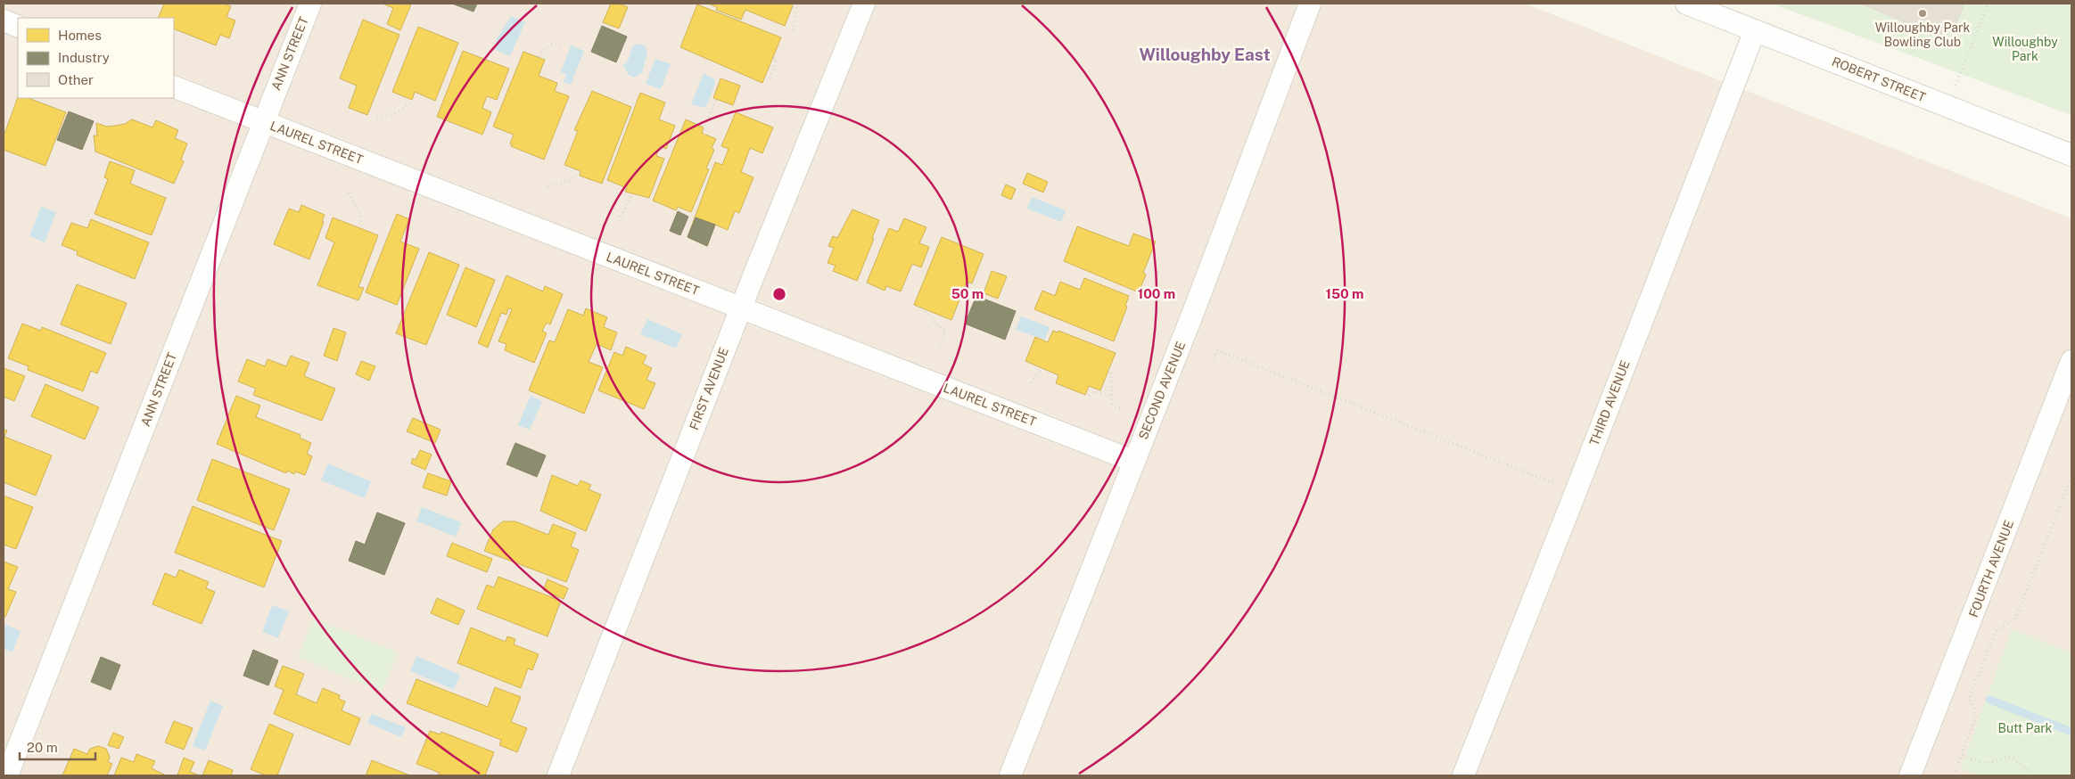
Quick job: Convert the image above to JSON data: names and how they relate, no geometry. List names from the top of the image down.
{
  "streets": {
    "street": [
      "ANN STREET",
      "ROBERT STREET",
      "LAUREL STREET",
      "FIRST AVENUE",
      "SECOND AVENUE",
      "THIRD AVENUE",
      "FOURTH AVENUE"
    ]
  },
  "crossings": [
    ["ANN STREET", "LAUREL STREET"],
    ["ROBERT STREET", "THIRD AVENUE"],
    ["LAUREL STREET", "FIRST AVENUE"],
    ["LAUREL STREET", "SECOND AVENUE"]
  ],
  "districts": ["Willoughby East"],
  "parks": ["Willoughby Park", "Butt Park"],
  "places": ["Willoughby Park Bowling Club"],
  "legend": ["Homes", "Industry", "Other"],
  "scale_bar": "20 m",
  "rings": ["50 m", "100 m", "150 m"]
}
